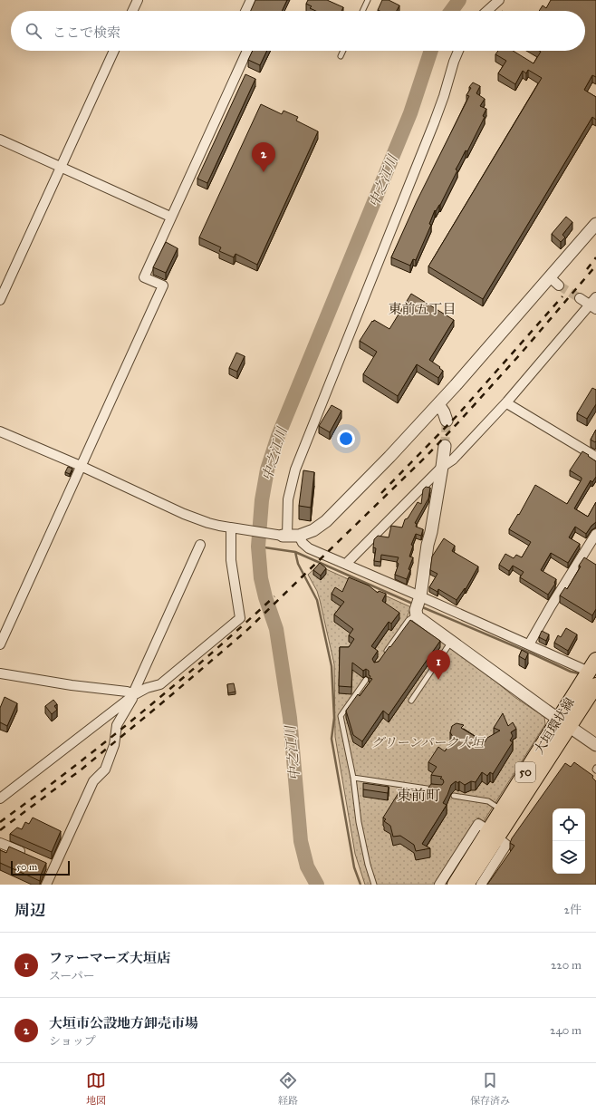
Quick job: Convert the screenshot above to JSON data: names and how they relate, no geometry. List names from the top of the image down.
{
  "streets": {
    "main road": ["大垣環状線", "50"]
  },
  "districts": ["東前五丁目", "東前町"],
  "water": ["中之江川"],
  "parks": ["グリーンパーク大垣"],
  "scale_bar": "50 m",
  "page": {
    "search": "ここで検索",
    "pins": ["2", "1"],
    "scale": "50 m",
    "heading": ["周辺", "2件"],
    "list": [
      {
        "mark": "1",
        "name": "ファーマーズ大垣店",
        "note": "スーパー",
        "value": "220 m"
      },
      {
        "mark": "2",
        "name": "大垣市公設地方卸売市場",
        "note": "ショップ",
        "value": "240 m"
      }
    ],
    "nav": ["地図", "経路", "保存済み"]
  }
}
